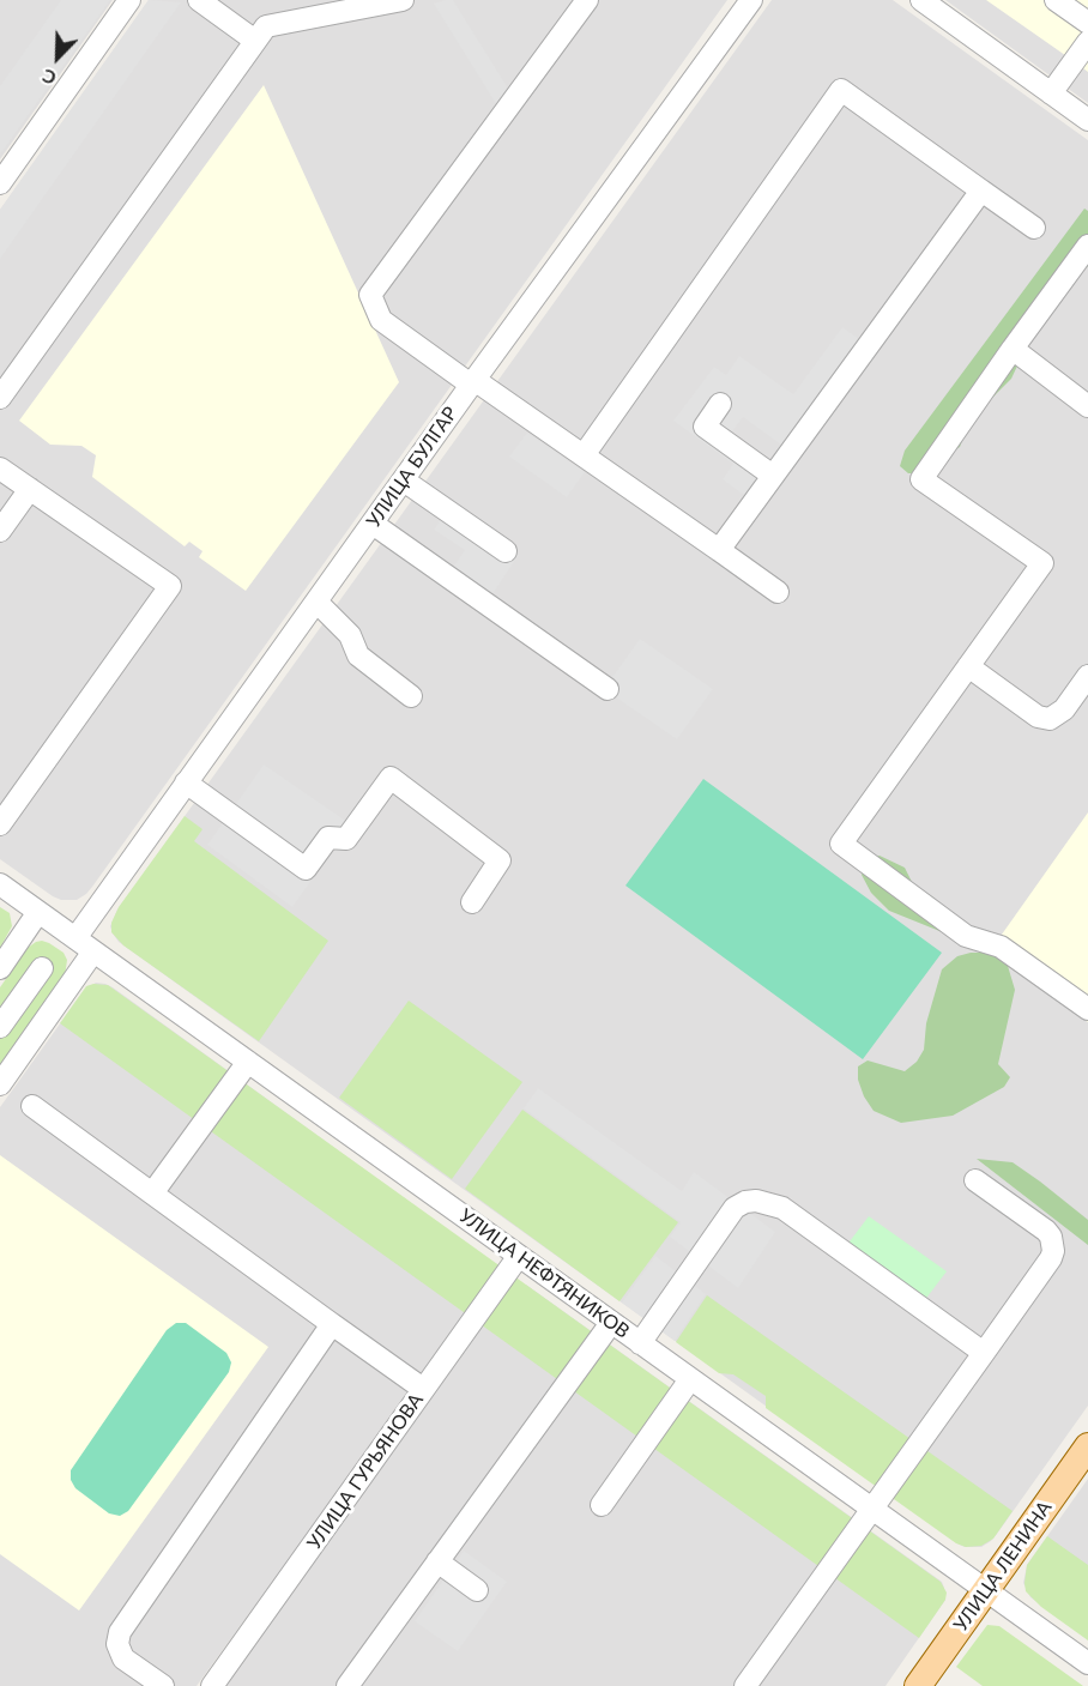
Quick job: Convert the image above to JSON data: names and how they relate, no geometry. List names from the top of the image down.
{
  "streets": {
    "main road": ["УЛИЦА ЛЕНИНА"],
    "street": ["УЛИЦА БУЛГАР", "УЛИЦА НЕФТЯНИКОВ", "УЛИЦА ГУРЬЯНОВА"]
  },
  "crossings": [
    ["УЛИЦА БУЛГАР", "УЛИЦА НЕФТЯНИКОВ"],
    ["УЛИЦА НЕФТЯНИКОВ", "УЛИЦА ГУРЬЯНОВА"],
    ["УЛИЦА НЕФТЯНИКОВ", "УЛИЦА ЛЕНИНА"]
  ],
  "north": "bottom left"
}
